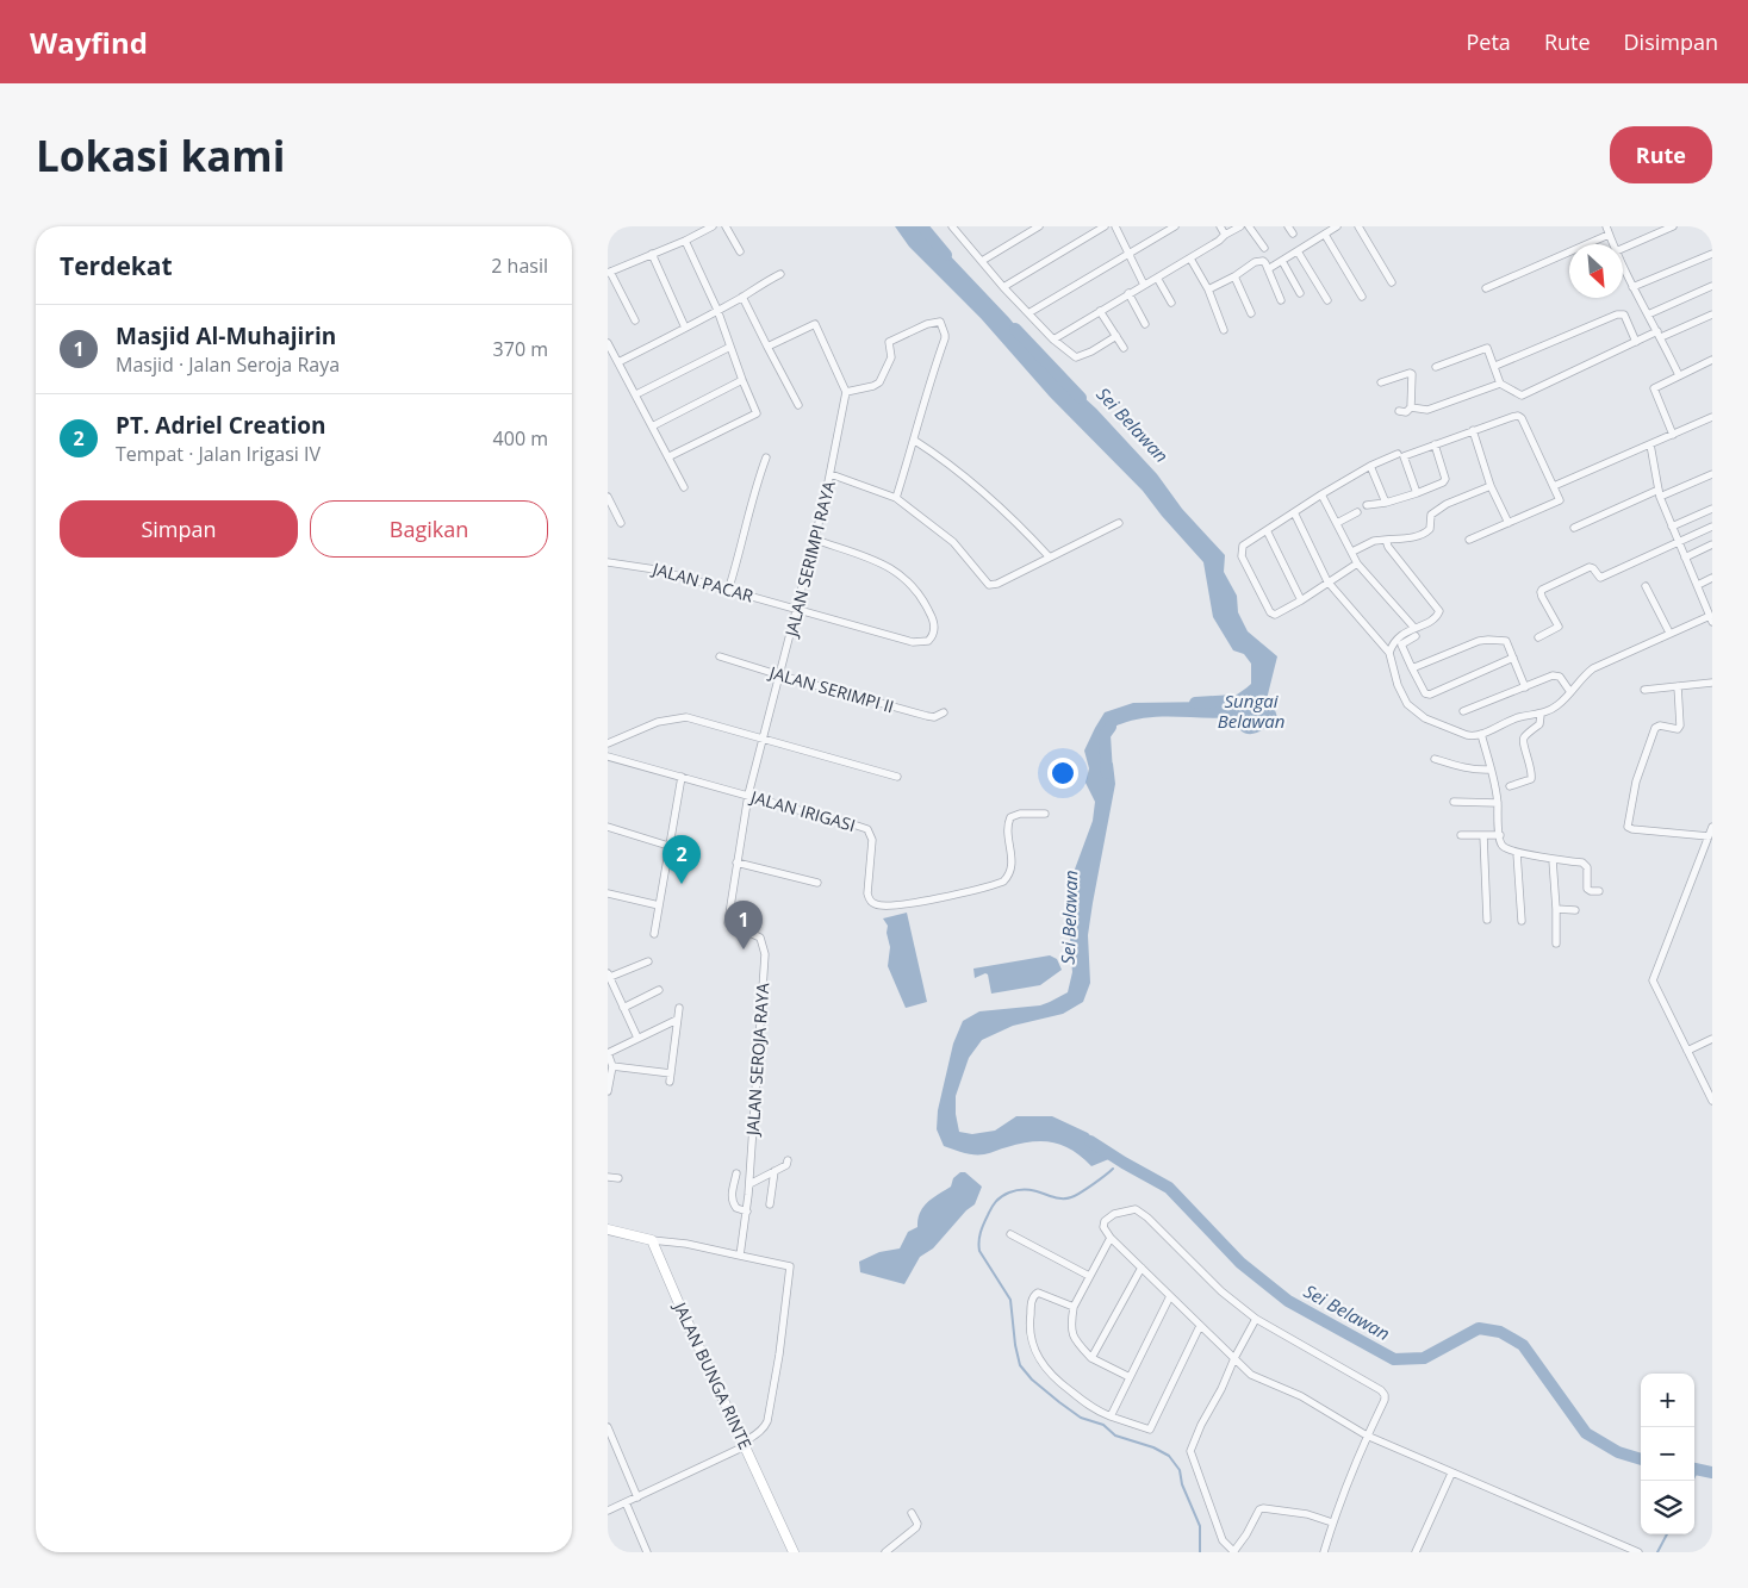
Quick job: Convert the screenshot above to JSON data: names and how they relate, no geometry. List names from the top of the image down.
{
  "streets": {
    "street": [
      "JALAN SERIMPI RAYA",
      "JALAN PACAR",
      "JALAN SERIMPI II",
      "JALAN IRIGASI",
      "JALAN SEROJA RAYA",
      "JALAN BUNGA RINTE"
    ]
  },
  "crossings": [
    ["JALAN SERIMPI RAYA", "JALAN PACAR"],
    ["JALAN SERIMPI RAYA", "JALAN SERIMPI II"],
    ["JALAN SERIMPI RAYA", "JALAN IRIGASI"],
    ["JALAN SERIMPI RAYA", "JALAN SEROJA RAYA"],
    ["JALAN IRIGASI", "JALAN SEROJA RAYA"]
  ],
  "water": ["Sei Belawan", "Sungai Belawan"],
  "north": "bottom right",
  "page": {
    "header": "Wayfind",
    "nav": ["Peta", "Rute", "Disimpan"],
    "buttons": [
      "Rute",
      ["Simpan", "Bagikan"]
    ],
    "title": "Lokasi kami",
    "heading": ["Terdekat", "2 hasil"],
    "list": [
      {
        "mark": "1",
        "name": "Masjid Al-Muhajirin",
        "note": "Masjid · Jalan Seroja Raya",
        "value": "370 m"
      },
      {
        "mark": "2",
        "name": "PT. Adriel Creation",
        "note": "Tempat · Jalan Irigasi IV",
        "value": "400 m"
      }
    ],
    "pins": ["2", "1"],
    "map_buttons": ["+", "−"]
  }
}
